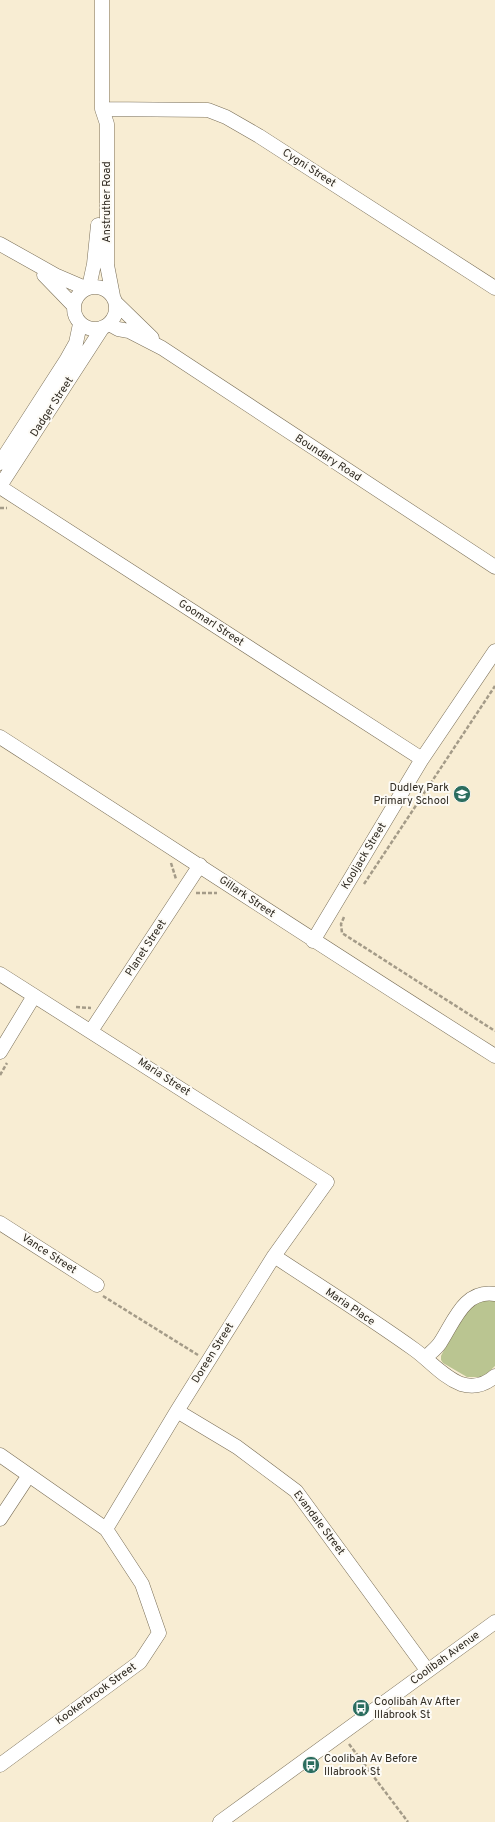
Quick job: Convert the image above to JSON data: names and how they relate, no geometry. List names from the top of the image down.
{
  "streets": {
    "street": [
      "Cygni Street",
      "Anstruther Road",
      "Dadger Street",
      "Boundary Road",
      "Goomarl Street",
      "Kooljack Street",
      "Gillark Street",
      "Planet Street",
      "Maria Street",
      "Vance Street",
      "Maria Place",
      "Doreen Street",
      "Evandale Street",
      "Coolibah Avenue",
      "Kookerbrook Street"
    ]
  },
  "crossings": [
    ["Cygni Street", "Anstruther Road"],
    ["Anstruther Road", "Dadger Street"],
    ["Anstruther Road", "Boundary Road"],
    ["Dadger Street", "Boundary Road"],
    ["Dadger Street", "Goomarl Street"],
    ["Goomarl Street", "Kooljack Street"],
    ["Kooljack Street", "Gillark Street"],
    ["Gillark Street", "Planet Street"],
    ["Planet Street", "Maria Street"],
    ["Maria Street", "Doreen Street"],
    ["Maria Place", "Doreen Street"],
    ["Doreen Street", "Evandale Street"],
    ["Doreen Street", "Kookerbrook Street"],
    ["Evandale Street", "Coolibah Avenue"]
  ],
  "places": {
    "school or university": ["Dudley Park Primary School"],
    "bus stop": ["Coolibah Av After Illabrook St", "Coolibah Av Before Illabrook St"]
  }
}
